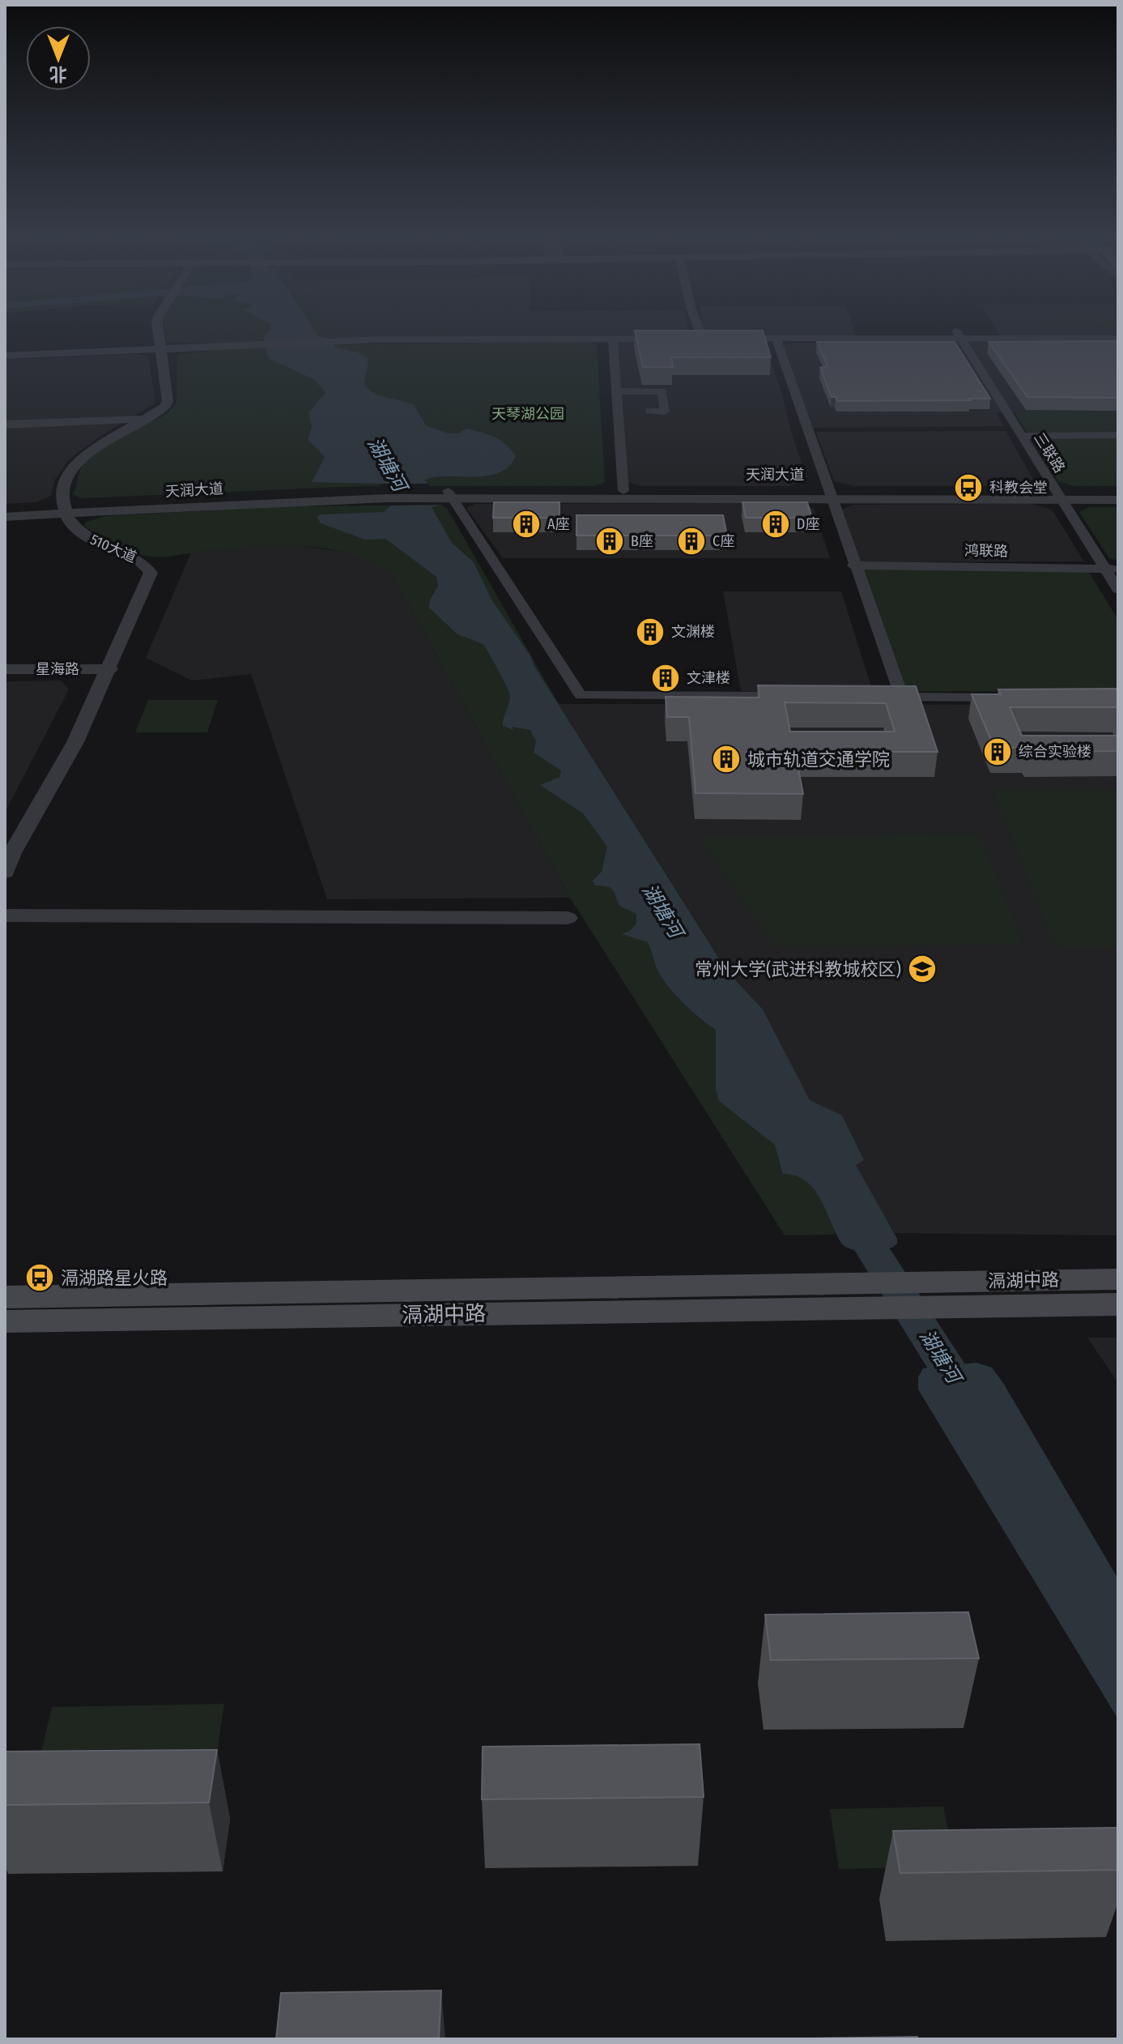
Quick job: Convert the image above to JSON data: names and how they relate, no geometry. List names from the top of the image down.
{
  "streets": {
    "main road": ["滆湖中路"],
    "street": [
      "三联路",
      "天润大道",
      "510大道",
      "鸿联路",
      "星海路"
    ]
  },
  "crossings": [
    ["三联路", "天润大道"],
    ["三联路", "鸿联路"],
    ["天润大道", "510大道"],
    ["510大道", "星海路"]
  ],
  "water": ["湖塘河"],
  "parks": ["天琴湖公园"],
  "places": {
    "bus stop": ["科教会堂", "滆湖路星火路"],
    "building": [
      "A座",
      "D座",
      "B座",
      "C座",
      "文渊楼",
      "文津楼",
      "综合实验楼",
      "城市轨道交通学院"
    ],
    "school or university": ["常州大学(武进科教城校区)"]
  },
  "north": "bottom"
}
